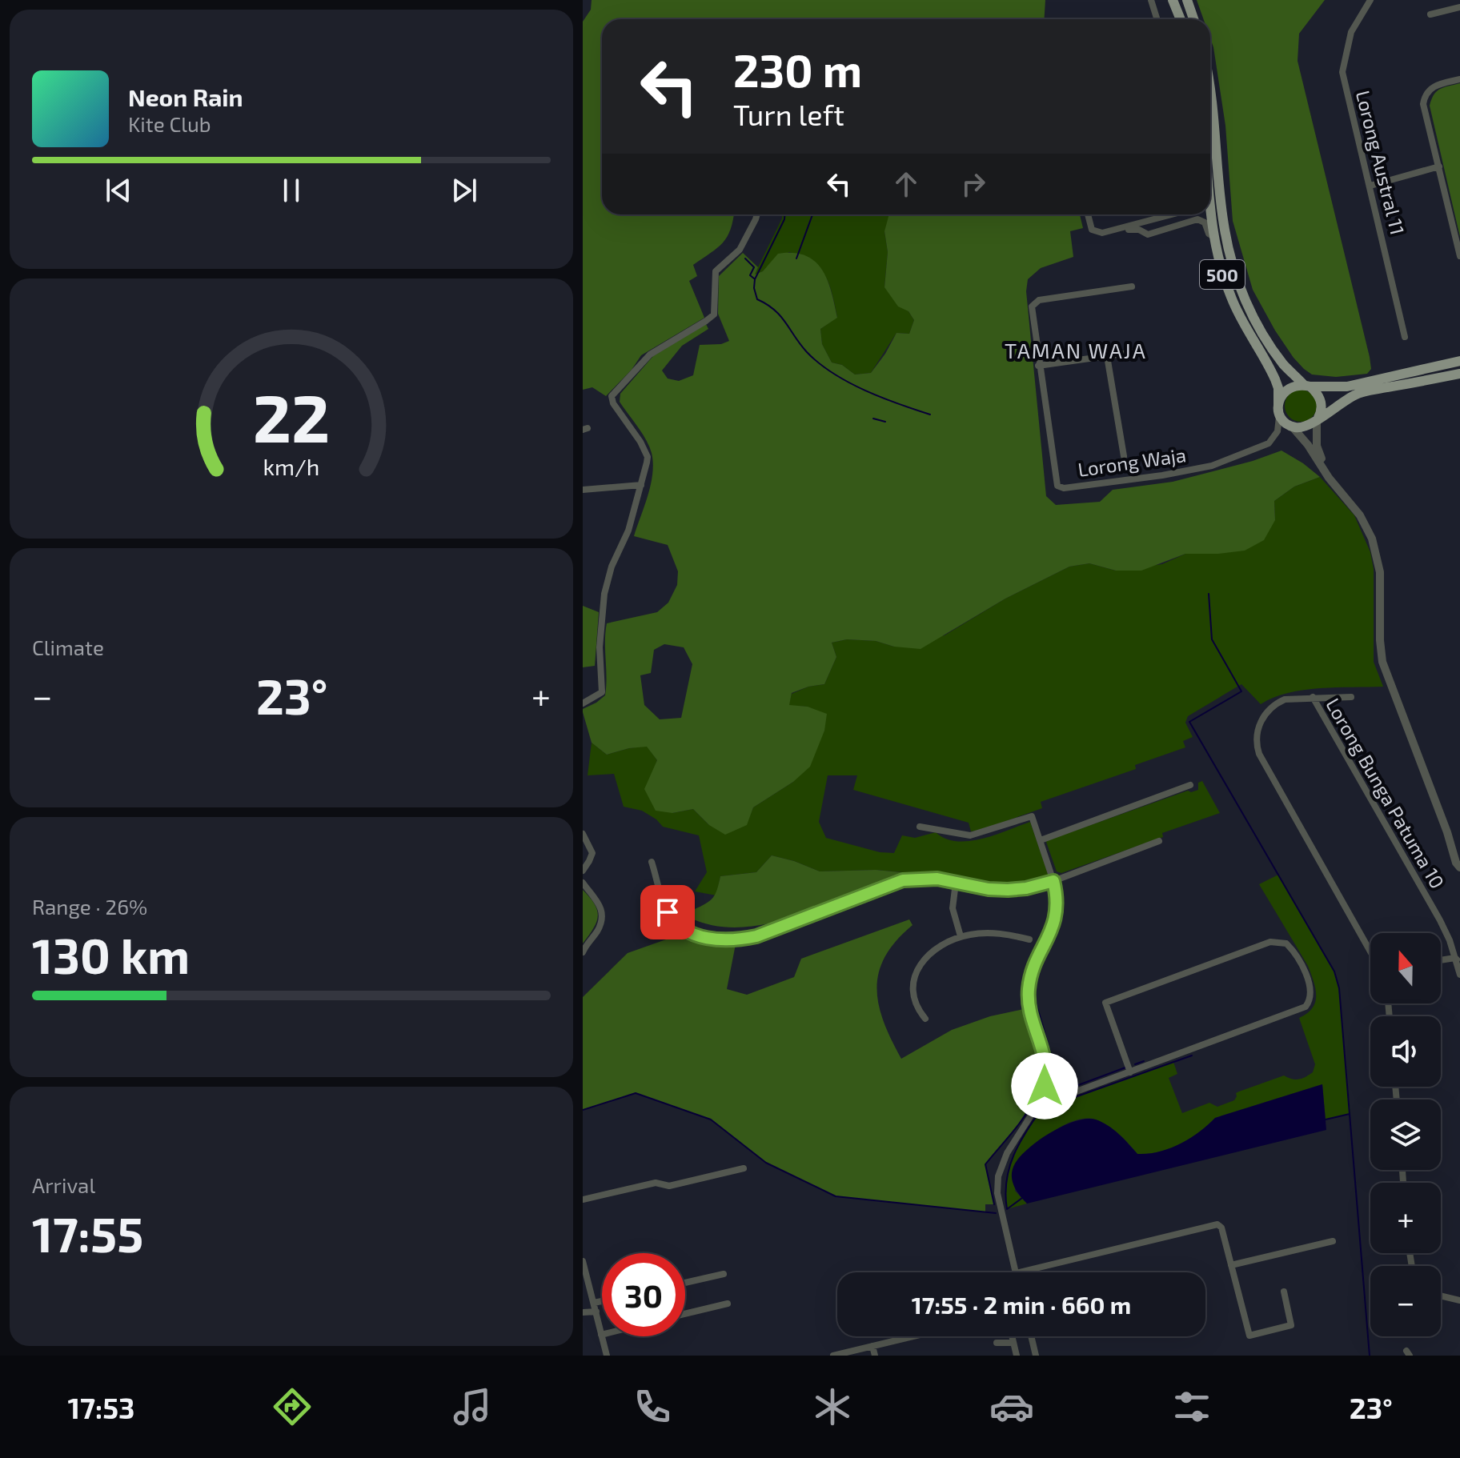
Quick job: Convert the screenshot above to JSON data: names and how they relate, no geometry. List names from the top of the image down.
{
  "streets": {
    "main road": ["500"],
    "street": ["Lorong Austral 11", "Lorong Waja", "Lorong Bunga Patuma 10"]
  },
  "crossings": [
    ["500", "Lorong Waja"]
  ],
  "districts": ["TAMAN WAJA"],
  "north": "top",
  "page": {
    "turn": ["230 m", "Turn left"],
    "song": ["Neon Rain", "Kite Club"],
    "tile": [
      "Climate",
      ["Range · 26%", "130 km"],
      ["Arrival", "17:55"]
    ],
    "heat": ["−", "23°", "+"],
    "map_buttons": ["+", "−"],
    "limit": "30",
    "trip": "17:55 · 2 min · 660 m",
    "tabs": ["17:53", "23°"],
    "gauge": ["22", "km/h"]
  }
}
